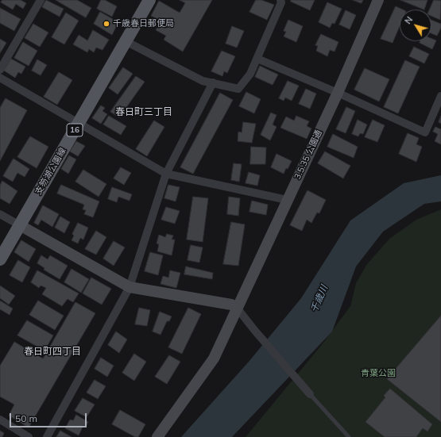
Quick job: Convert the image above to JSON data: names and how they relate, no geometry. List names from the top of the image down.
{
  "streets": {
    "main road": ["16", "支笏湖公園線"],
    "street": ["3.5.35 公園通"]
  },
  "districts": ["春日町三丁目", "春日町四丁目"],
  "water": ["千歳川"],
  "parks": ["青葉公園"],
  "places": ["千歳春日郵便局"],
  "scale_bar": "50 m",
  "north": "top left"
}
